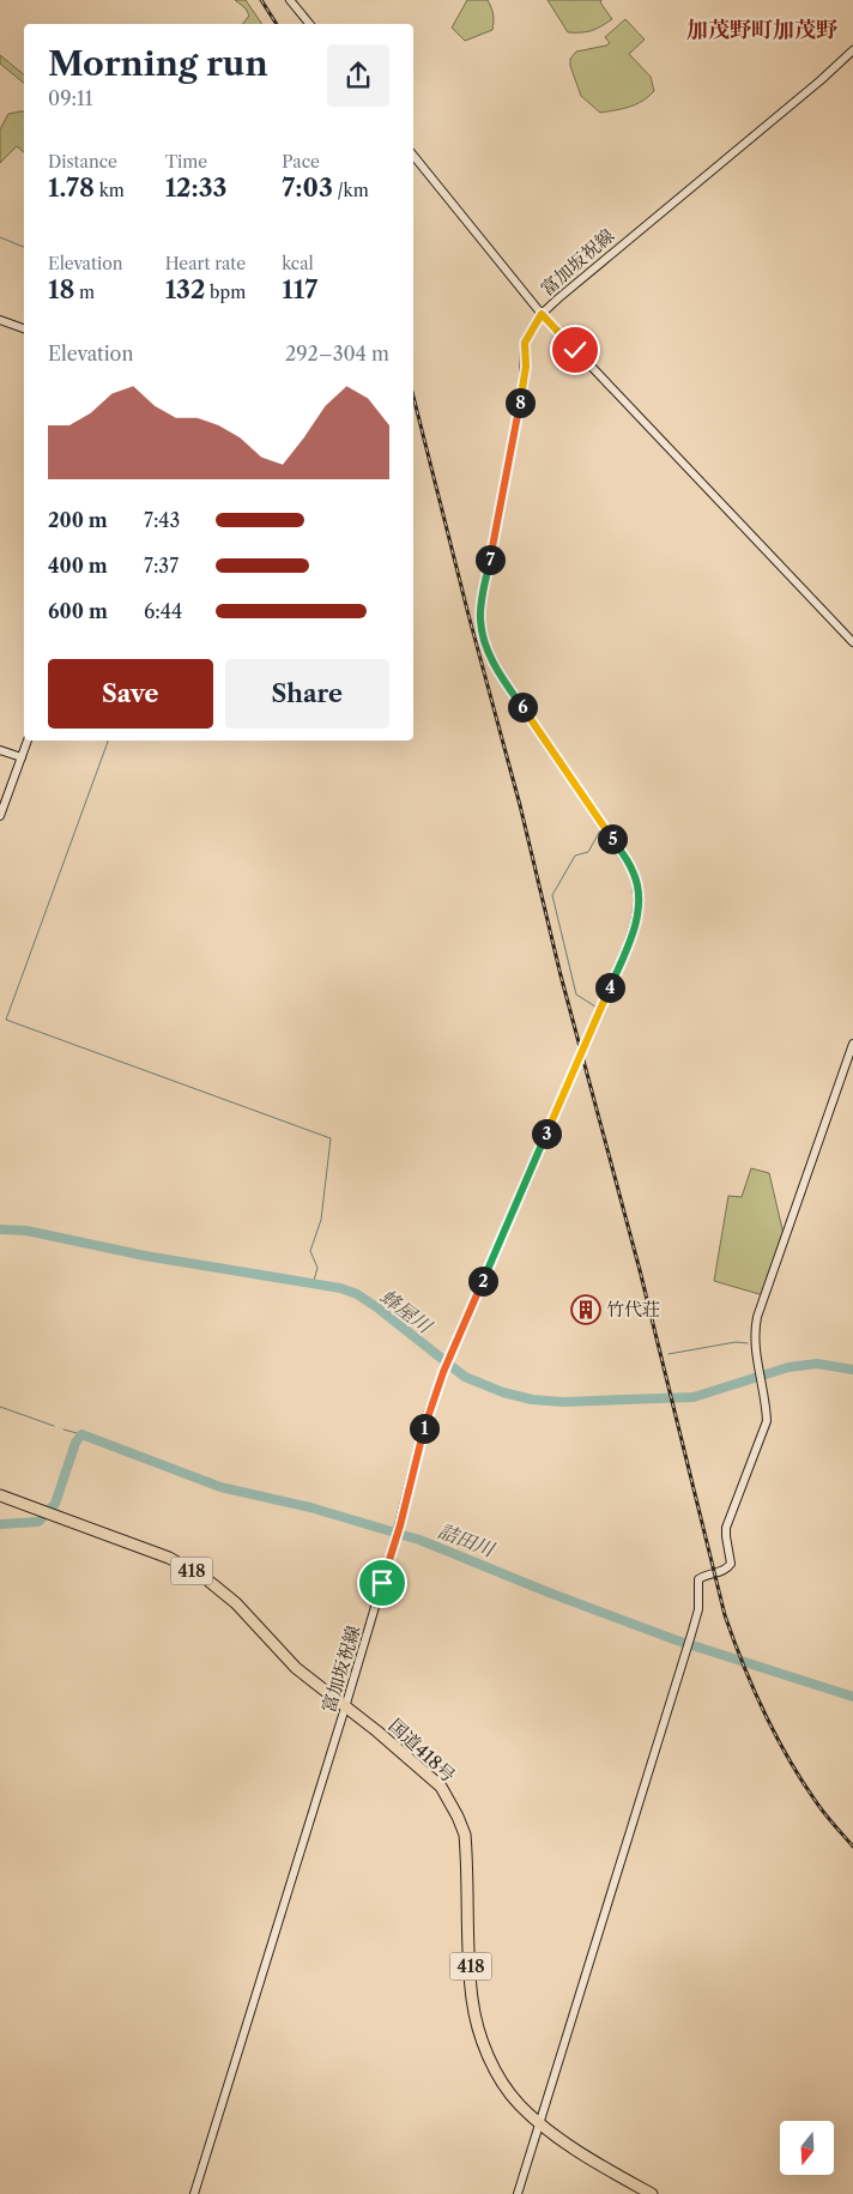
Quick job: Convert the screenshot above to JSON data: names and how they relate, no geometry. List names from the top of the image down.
{
  "streets": {
    "highway": ["418", "国道418号"],
    "main road": ["富加坂祝線"]
  },
  "crossings": [
    ["富加坂祝線", "国道418号"]
  ],
  "districts": ["加茂野町加茂野"],
  "water": ["蜂屋川", "詰田川"],
  "places": {
    "building": ["竹代荘"]
  },
  "north": "bottom",
  "page": {
    "heading": ["Morning run", "09:11"],
    "stats": [
      ["Distance", "1.78 km"],
      ["Time", "12:33"],
      ["Pace", "7:03 /km"],
      ["Elevation", "18 m"],
      ["Heart rate", "132 bpm"],
      ["kcal", "117"]
    ],
    "chart": ["Elevation", "292–304 m"],
    "pins": [
      "8",
      "7",
      "6",
      "5",
      "4",
      "3",
      "2",
      "1"
    ],
    "list": [
      {
        "name": "200 m",
        "note": "7:43"
      },
      {
        "name": "400 m",
        "note": "7:37"
      },
      {
        "name": "600 m",
        "note": "6:44"
      }
    ],
    "buttons": ["Save", "Share"]
  }
}
